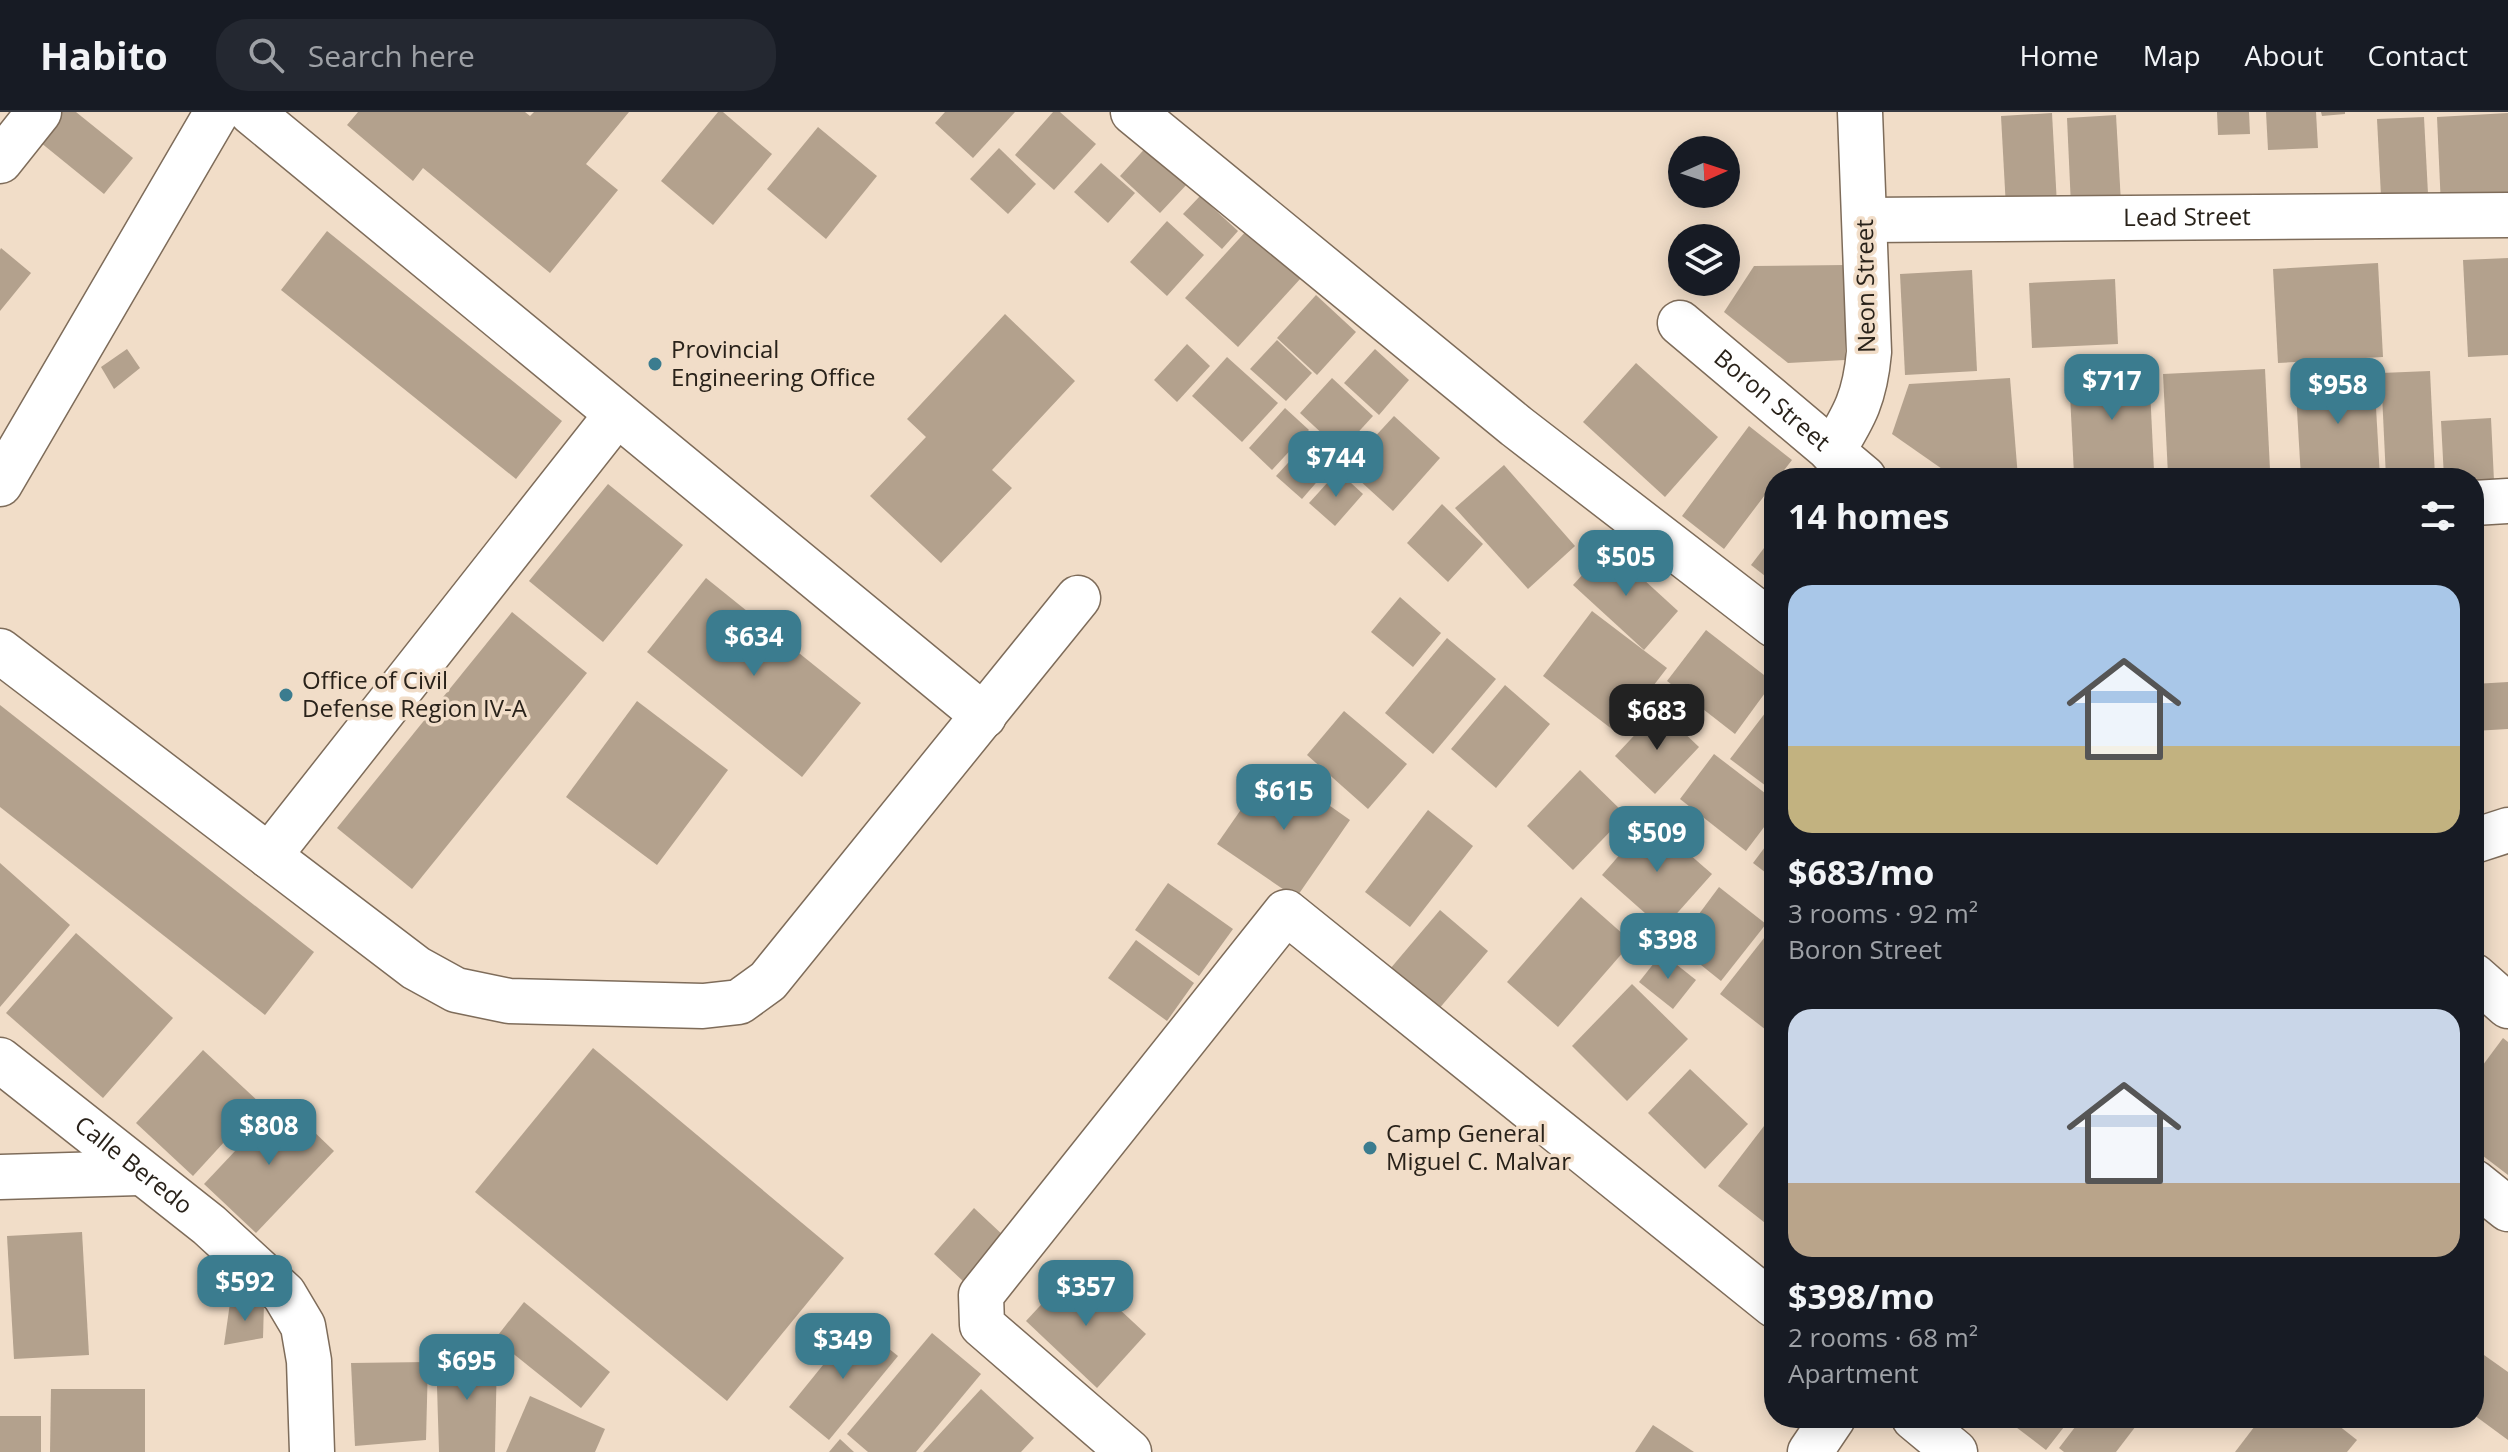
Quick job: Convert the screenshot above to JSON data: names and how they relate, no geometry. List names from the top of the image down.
{
  "streets": {
    "street": [
      "Lead Street",
      "Neon Street",
      "Boron Street",
      "Calle Beredo"
    ]
  },
  "crossings": [
    ["Lead Street", "Neon Street"],
    ["Neon Street", "Boron Street"]
  ],
  "places": ["Provincial Engineering Office", "Office of Civil Defense Region IV-A", "Camp General Miguel C. Malvar"],
  "north": "right",
  "page": {
    "header": "Habito",
    "search": "Search here",
    "nav": [
      "Home",
      "Map",
      "About",
      "Contact"
    ],
    "price": [
      "$717",
      "$958",
      "$744",
      "$505",
      "$634",
      "$683",
      "$615",
      "$509",
      "$398",
      "$808",
      "$592",
      "$357",
      "$349",
      "$695"
    ],
    "heading": "14 homes",
    "list": [
      {
        "name": "$683/mo",
        "note": "3 rooms · 92 m² · Boron Street"
      },
      {
        "name": "$398/mo",
        "note": "2 rooms · 68 m² · Apartment"
      }
    ]
  }
}
